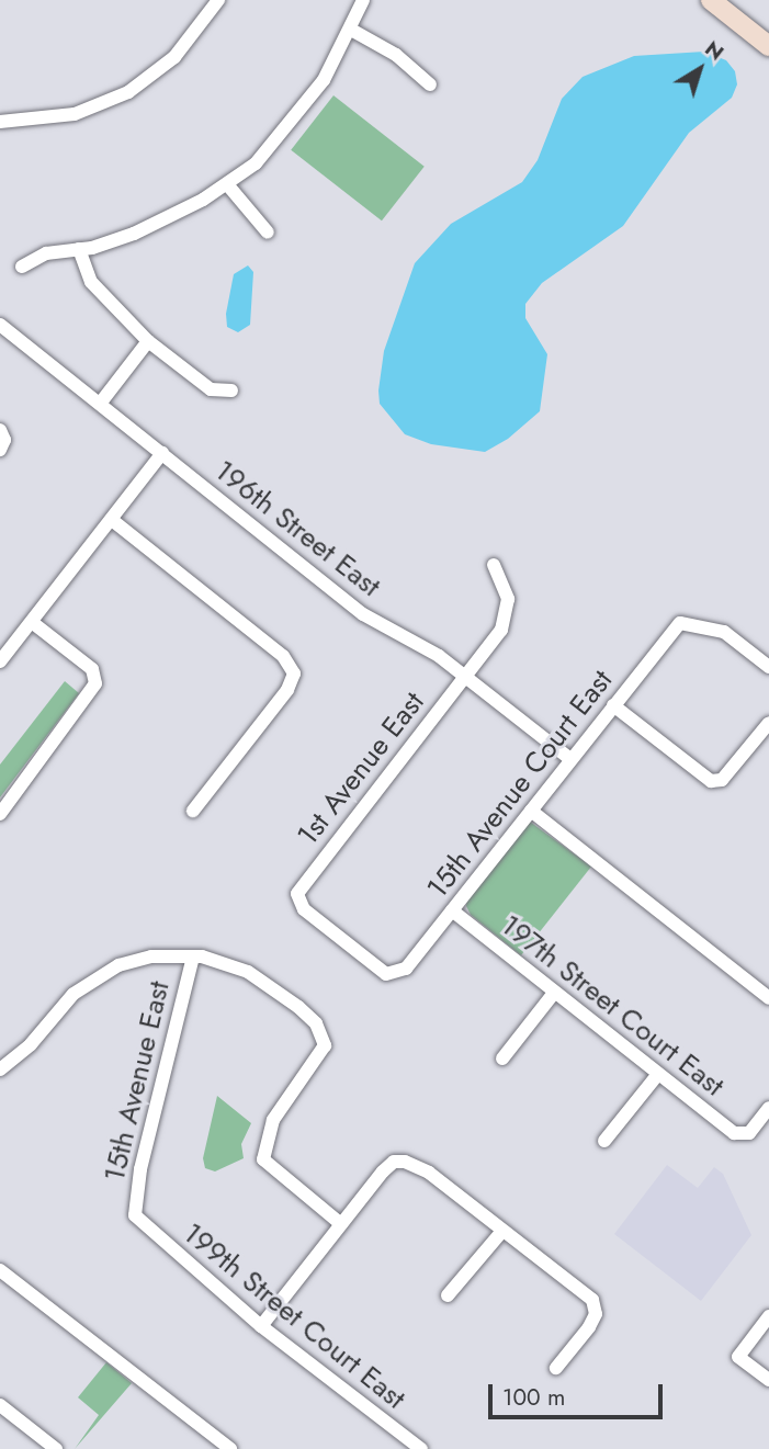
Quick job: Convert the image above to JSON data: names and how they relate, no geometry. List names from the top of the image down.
{
  "streets": {
    "street": [
      "196th Street East",
      "1st Avenue East",
      "15th Avenue Court East",
      "197th Street Court East",
      "15th Avenue East",
      "199th Street Court East"
    ]
  },
  "crossings": [
    ["196th Street East", "1st Avenue East"],
    ["196th Street East", "15th Avenue Court East"],
    ["1st Avenue East", "15th Avenue Court East"],
    ["15th Avenue Court East", "197th Street Court East"],
    ["15th Avenue East", "199th Street Court East"]
  ],
  "scale_bar": "100 m",
  "north": "top right"
}
